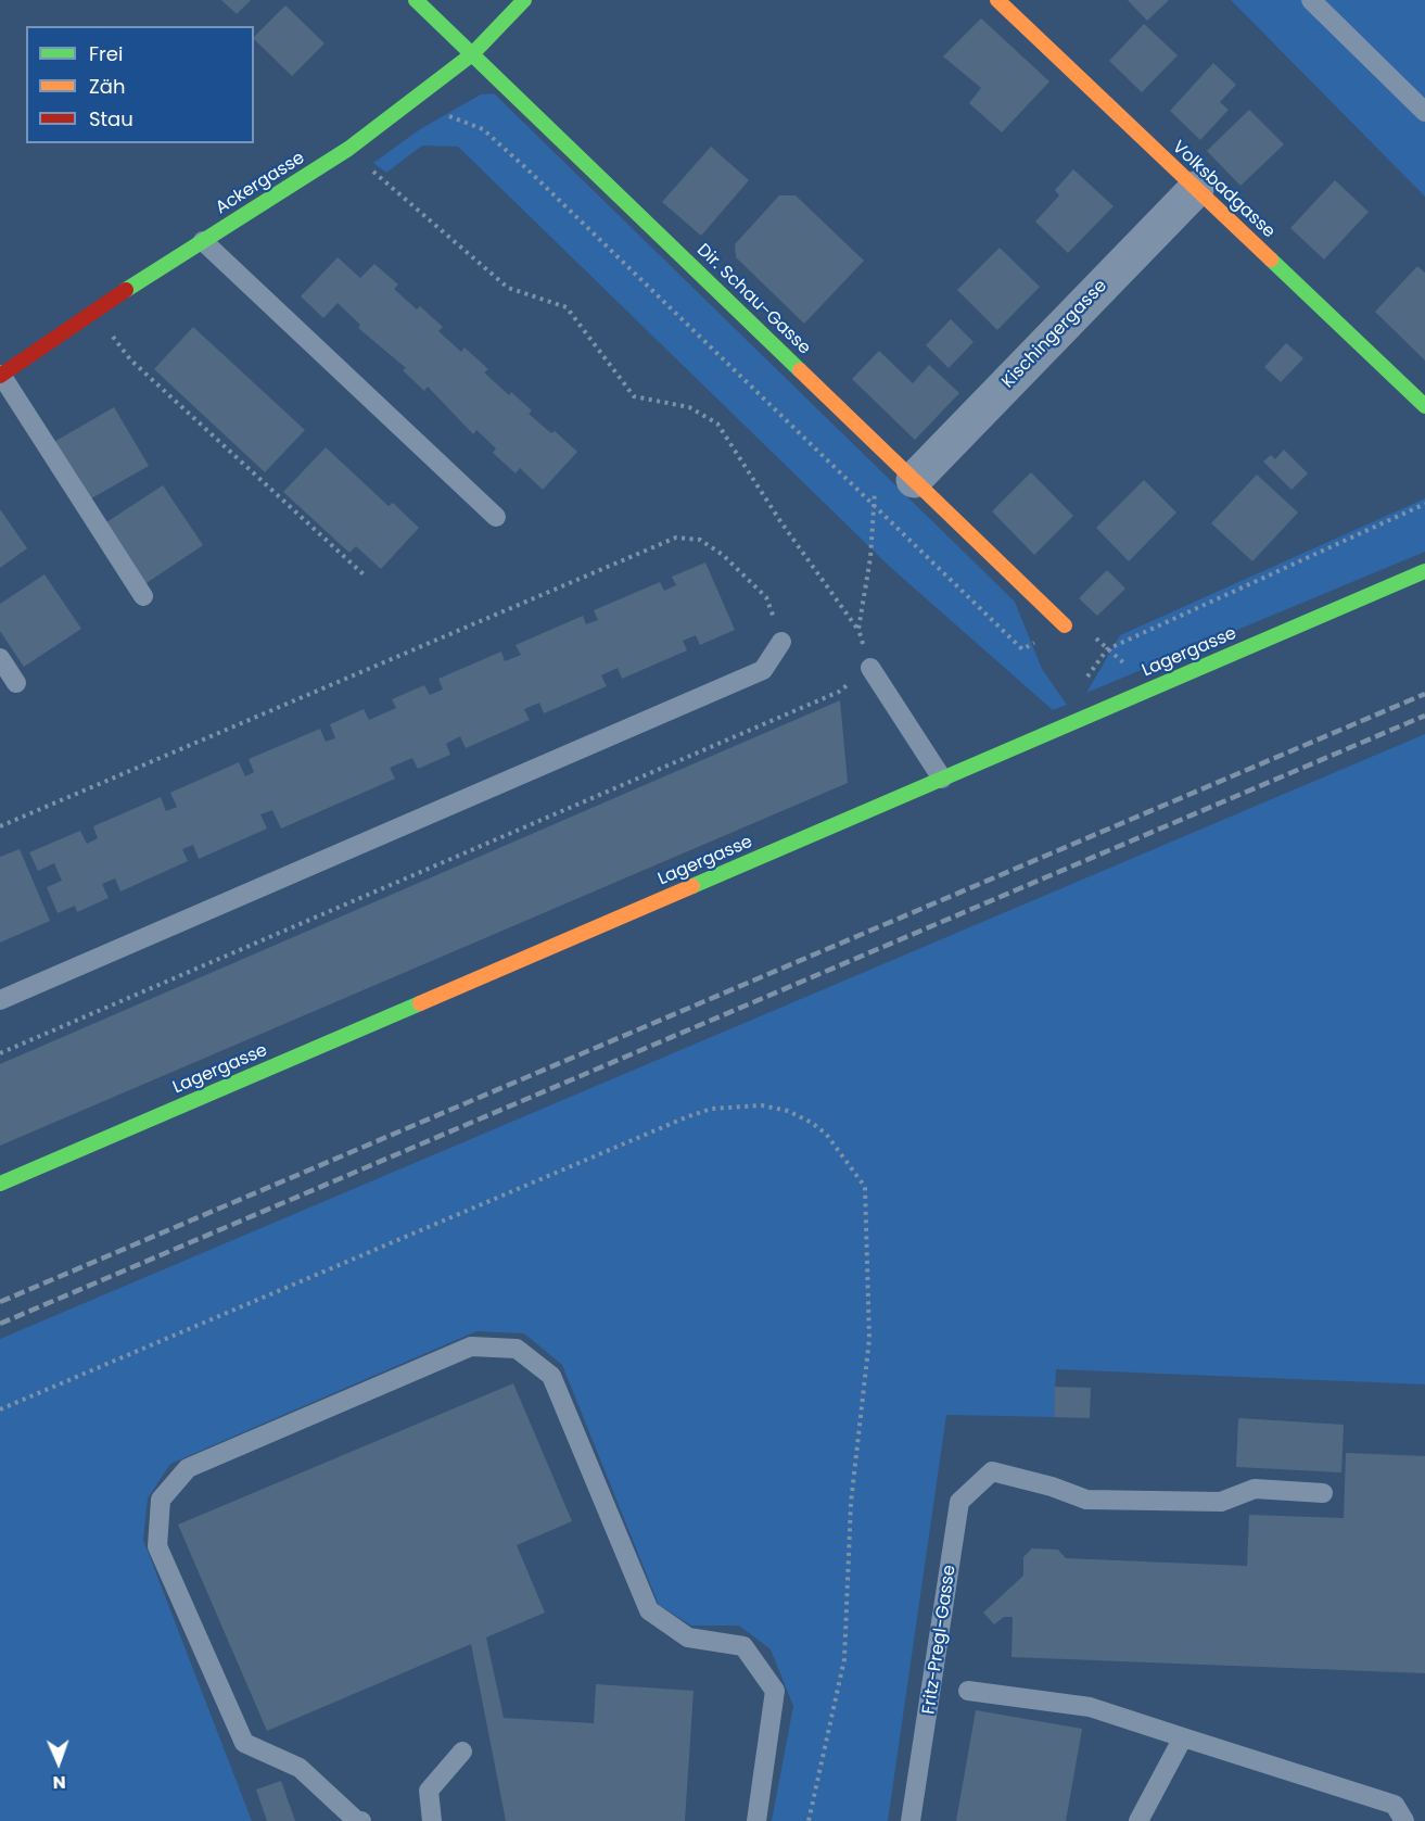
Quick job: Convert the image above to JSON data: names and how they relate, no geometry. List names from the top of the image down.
{
  "streets": {
    "street": [
      "Ackergasse",
      "Volksbadgasse",
      "Dir. Schau-Gasse",
      "Kischingergasse",
      "Lagergasse"
    ],
    "lane": ["Fritz-Pregl-Gasse"]
  },
  "crossings": [
    ["Ackergasse", "Dir. Schau-Gasse"],
    ["Volksbadgasse", "Kischingergasse"],
    ["Dir. Schau-Gasse", "Kischingergasse"]
  ],
  "legend": ["Frei", "Zäh", "Stau"],
  "north": "bottom"
}
